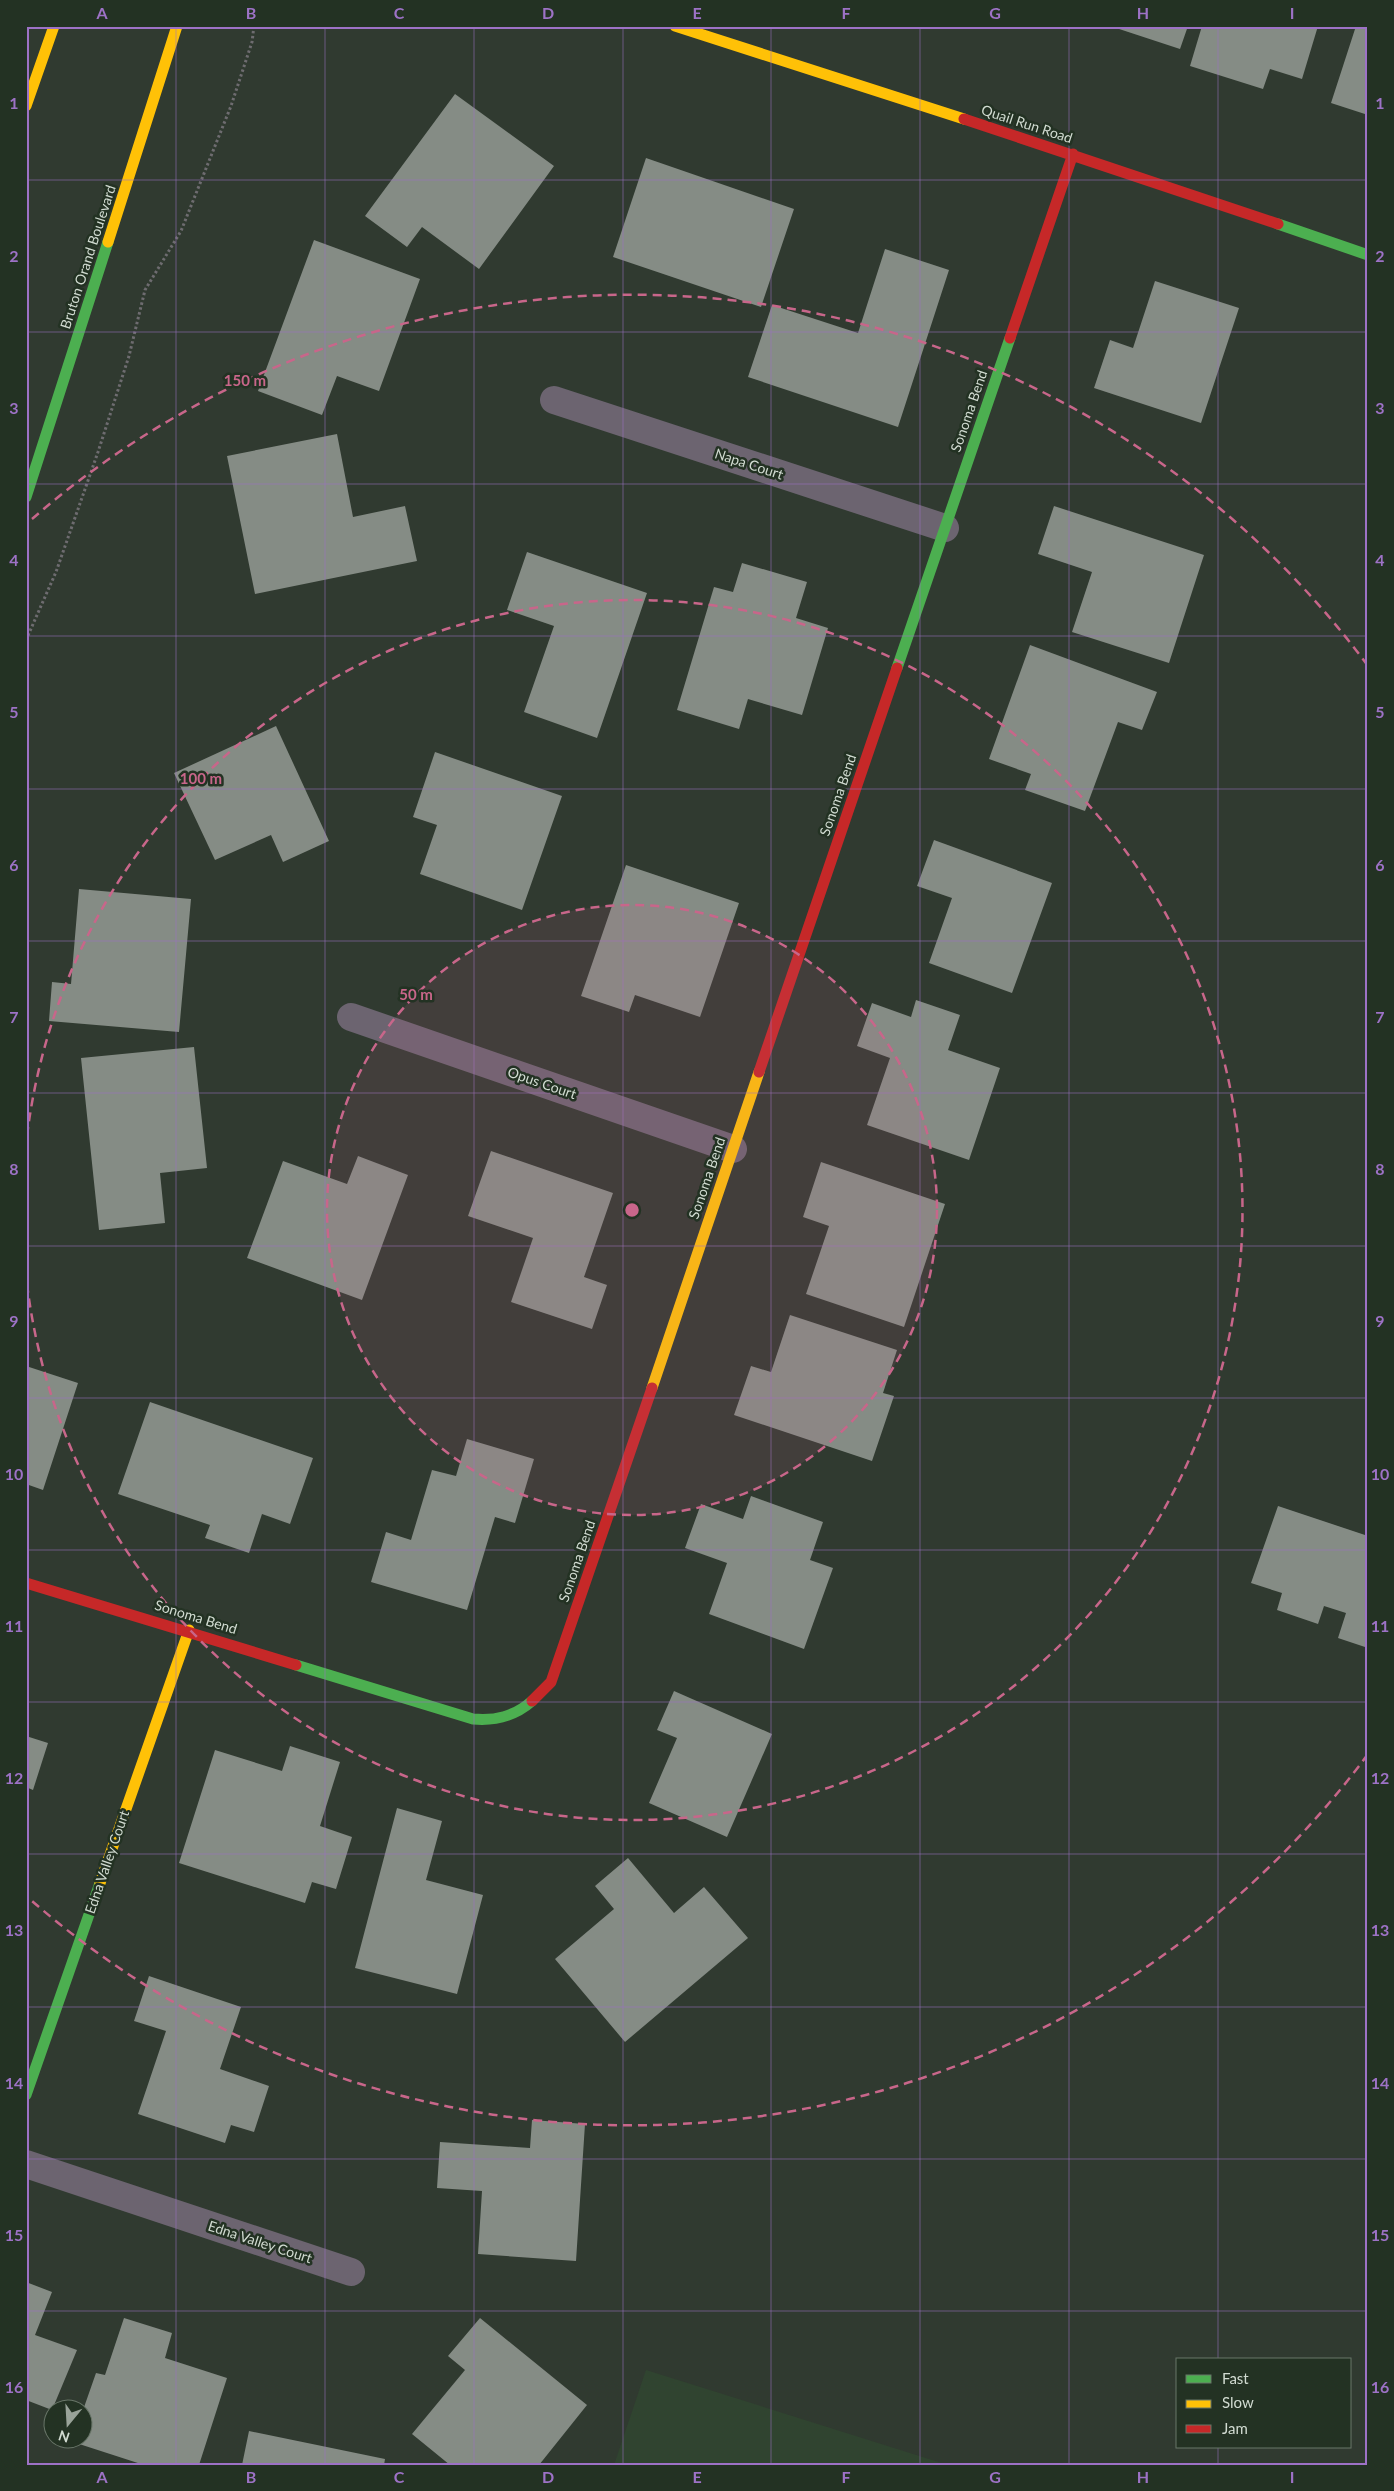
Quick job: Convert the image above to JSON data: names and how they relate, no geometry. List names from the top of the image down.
{
  "streets": {
    "street": [
      "Quail Run Road",
      "Bruton Orand Boulevard",
      "Sonoma Bend",
      "Napa Court",
      "Opus Court",
      "Edna Valley Court"
    ]
  },
  "crossings": [
    ["Quail Run Road", "Sonoma Bend"],
    ["Sonoma Bend", "Napa Court"],
    ["Sonoma Bend", "Opus Court"],
    ["Sonoma Bend", "Edna Valley Court"]
  ],
  "legend": ["Fast", "Slow", "Jam"],
  "north": "bottom",
  "grid": {
    "columns": [
      "A",
      "B",
      "C",
      "D",
      "E",
      "F",
      "G",
      "H",
      "I"
    ],
    "rows": [
      "1",
      "2",
      "3",
      "4",
      "5",
      "6",
      "7",
      "8",
      "9",
      "10",
      "11",
      "12",
      "13",
      "14",
      "15",
      "16"
    ]
  },
  "rings": ["150 m", "100 m", "50 m"]
}
